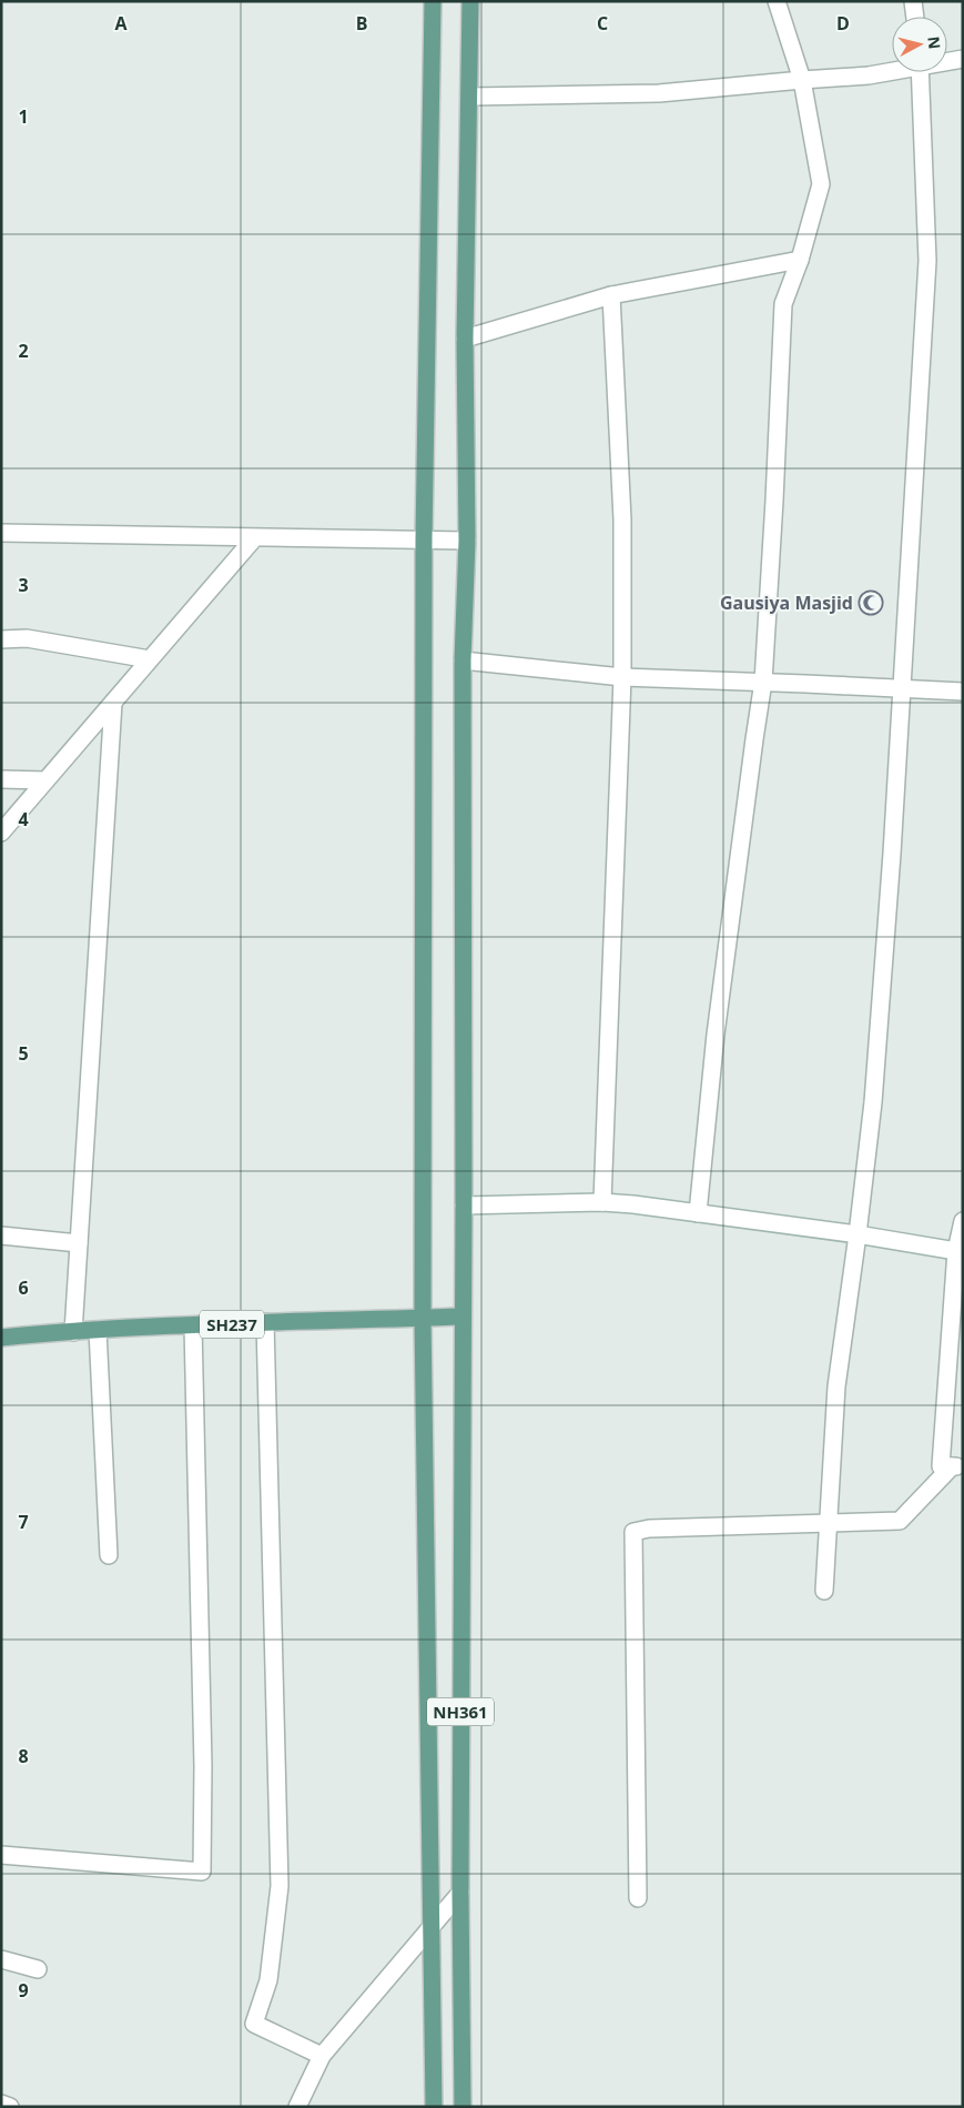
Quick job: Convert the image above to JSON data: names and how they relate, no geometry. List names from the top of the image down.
{
  "streets": {
    "main road": ["SH237", "NH361"]
  },
  "crossings": [
    ["SH237", "NH361"]
  ],
  "places": {
    "mosque": ["Gausiya Masjid"]
  },
  "north": "right",
  "grid": {
    "columns": [
      "A",
      "B",
      "C",
      "D"
    ],
    "rows": [
      "1",
      "2",
      "3",
      "4",
      "5",
      "6",
      "7",
      "8",
      "9"
    ]
  }
}
